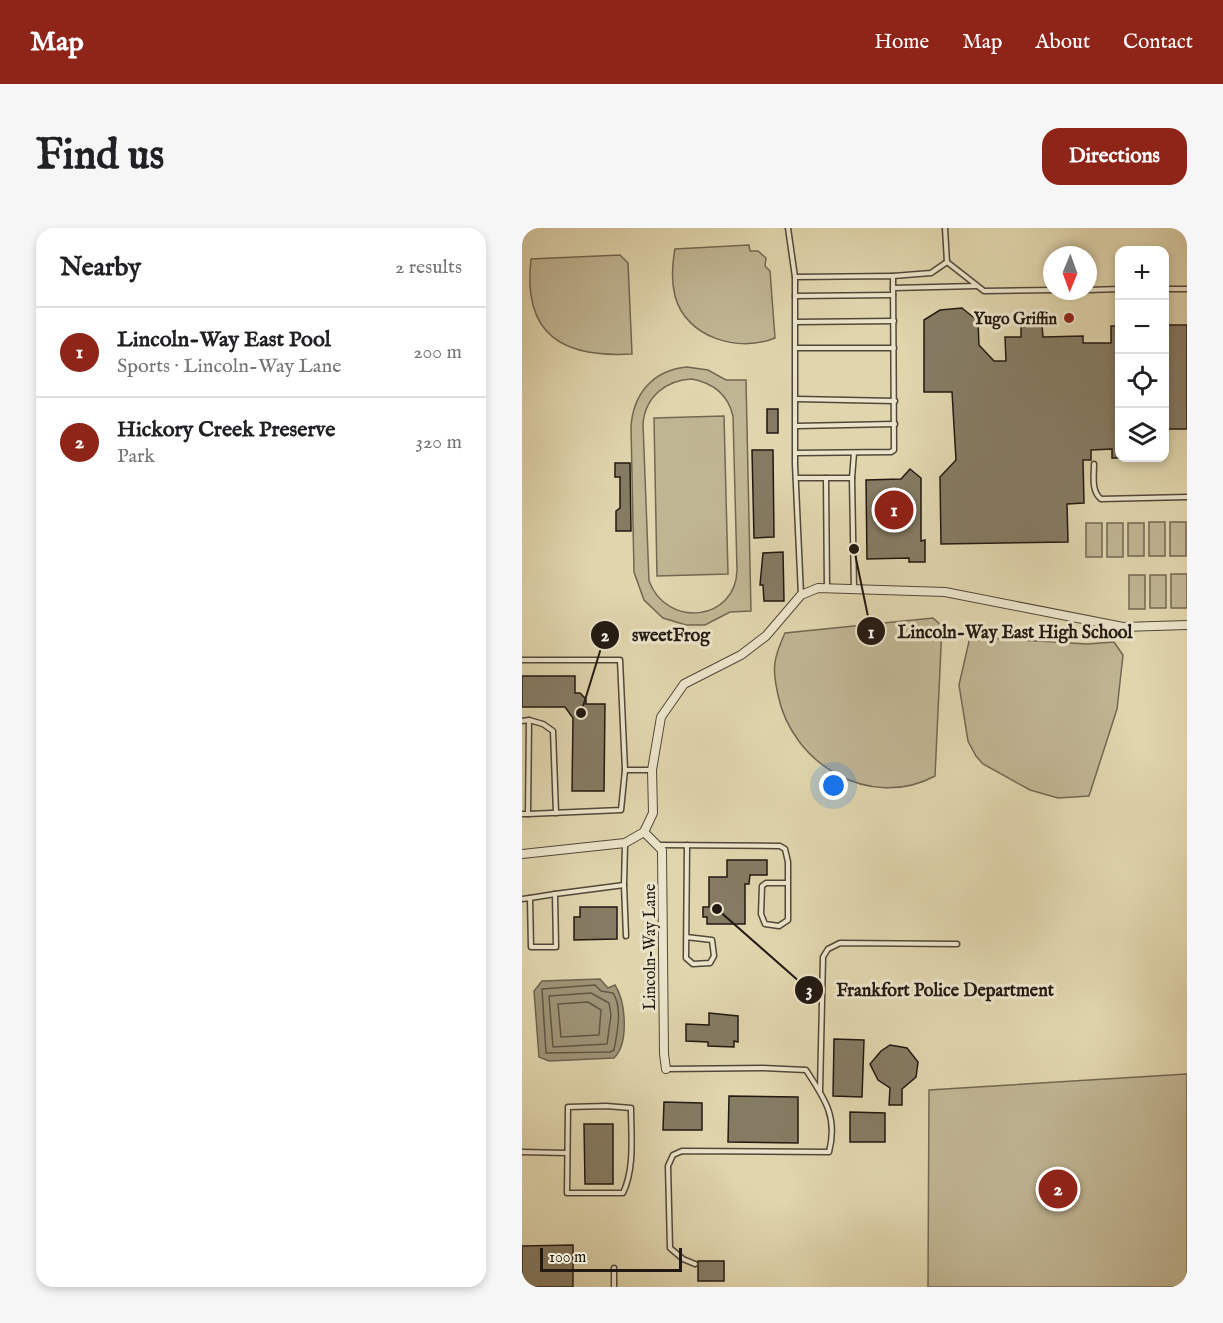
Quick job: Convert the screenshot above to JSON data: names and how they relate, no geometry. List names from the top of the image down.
{
  "streets": {
    "street": ["Lincoln-Way Lane"]
  },
  "places": [
    "Yugo Griffin",
    "Lincoln-Way East High School",
    "sweetFrog",
    "Frankfort Police Department"
  ],
  "scale_bar": "100 m",
  "north": "bottom",
  "page": {
    "header": "Map",
    "nav": [
      "Home",
      "Map",
      "About",
      "Contact"
    ],
    "buttons": "Directions",
    "title": "Find us",
    "heading": ["Nearby", "2 results"],
    "map_buttons": ["+", "−"],
    "list": [
      {
        "mark": "1",
        "name": "Lincoln-Way East Pool",
        "note": "Sports · Lincoln-Way Lane",
        "value": "200 m"
      },
      {
        "mark": "2",
        "name": "Hickory Creek Preserve",
        "note": "Park",
        "value": "320 m"
      }
    ],
    "pins": ["1", "2"],
    "scale": "100 m"
  }
}
